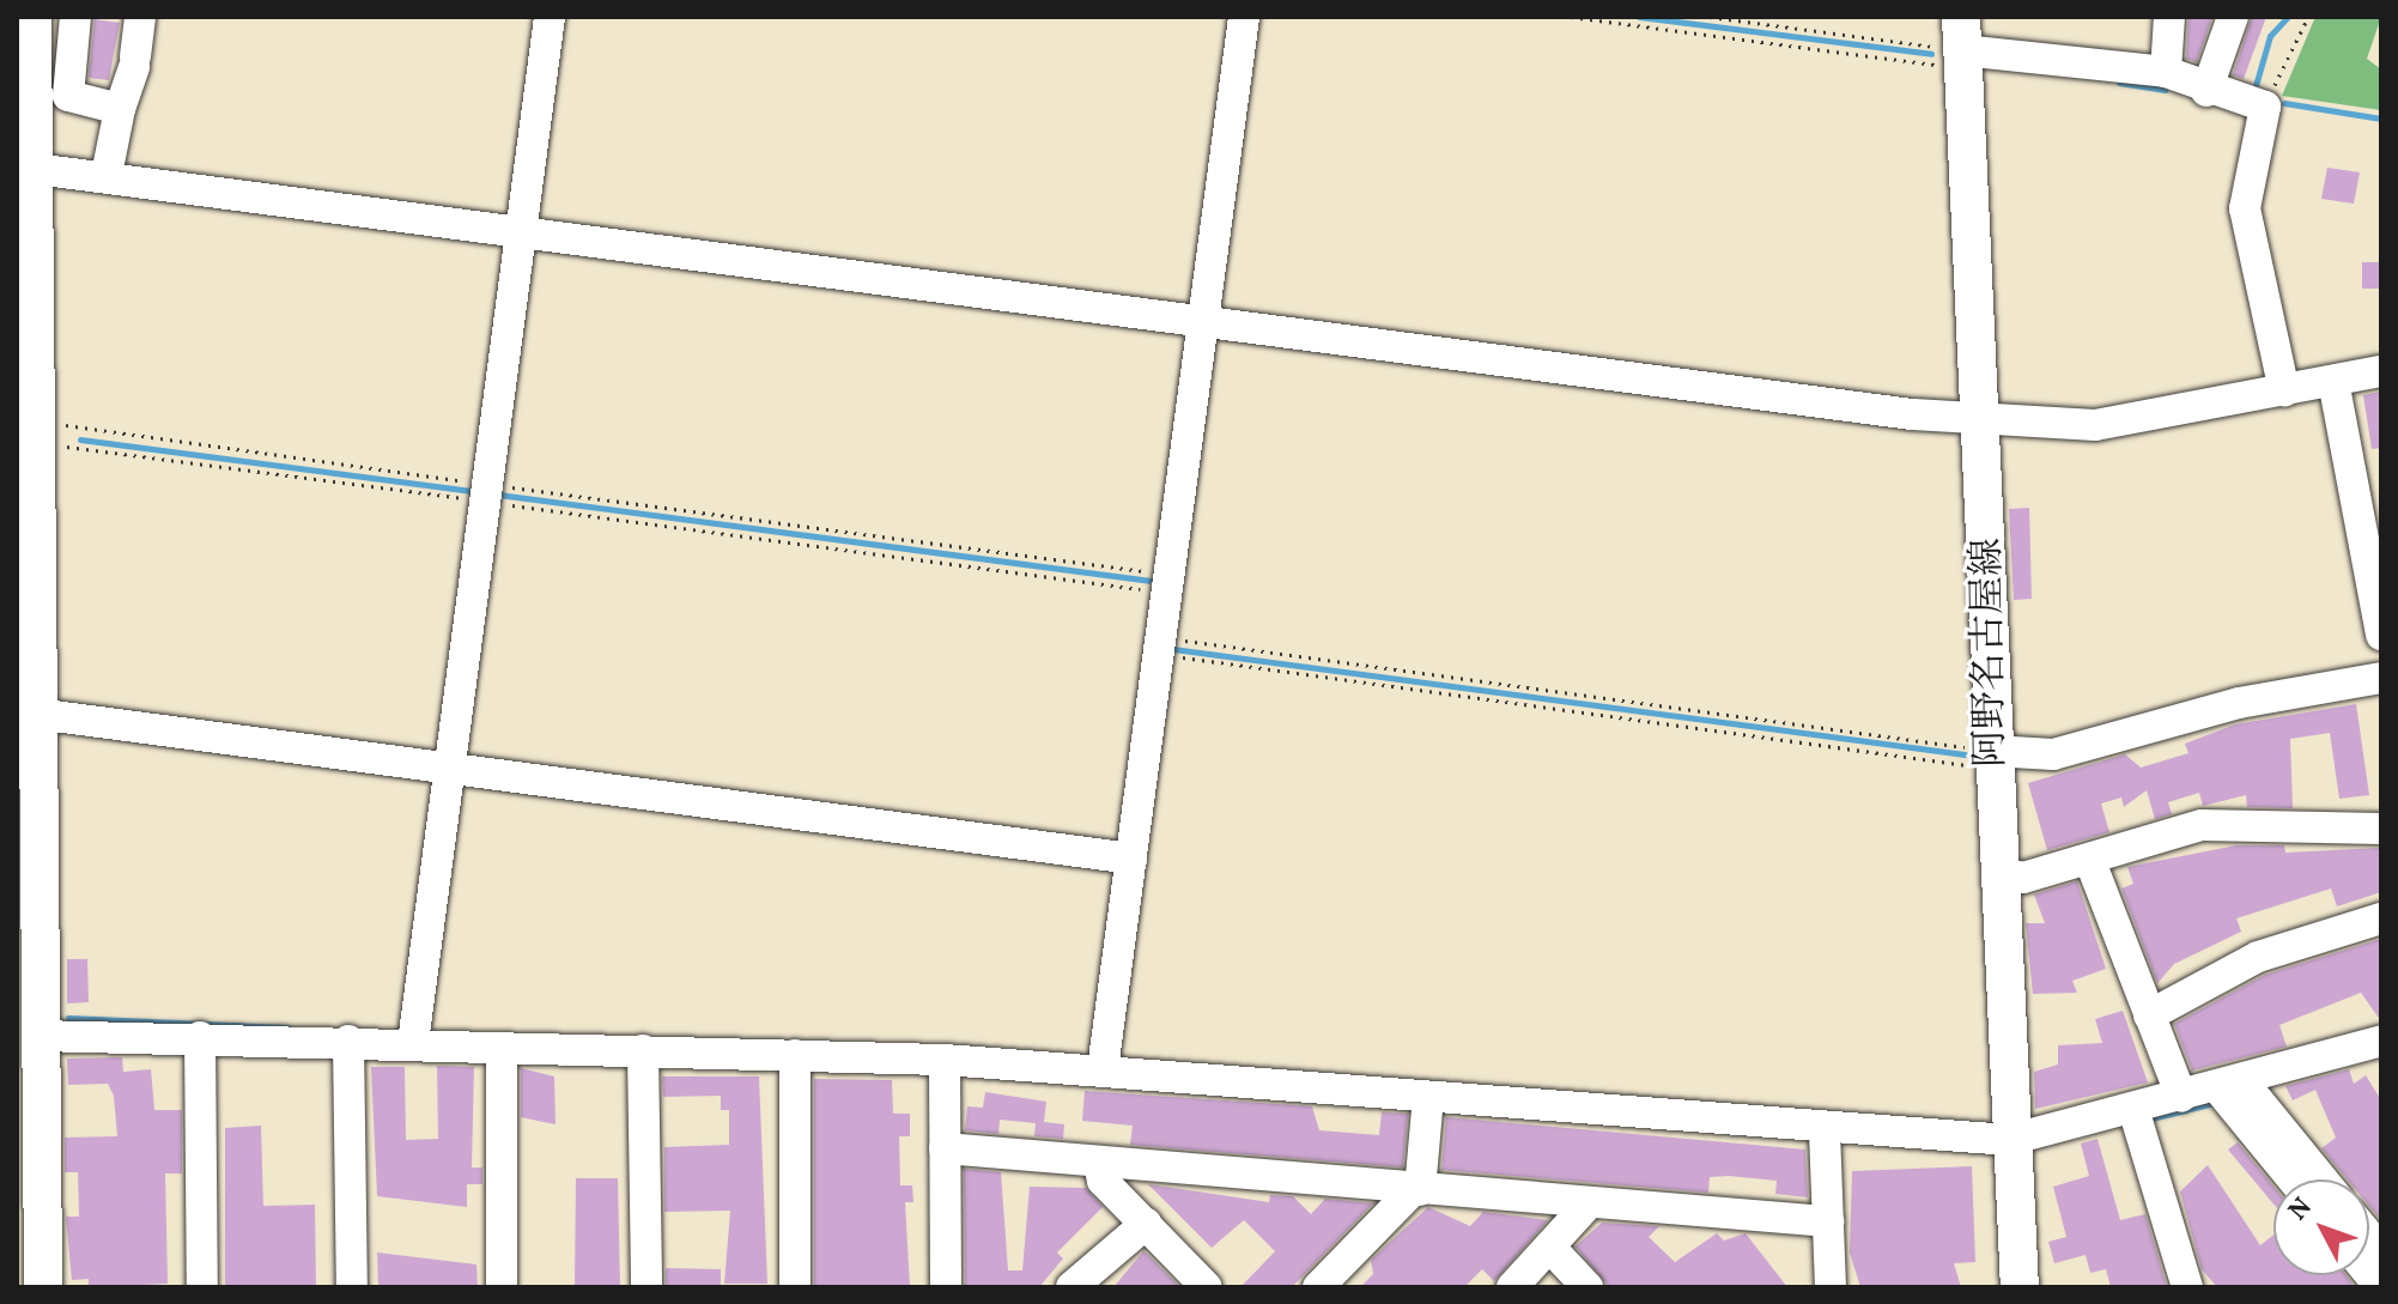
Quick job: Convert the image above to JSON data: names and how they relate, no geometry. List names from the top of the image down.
{
  "streets": {
    "main road": ["阿野名古屋線"]
  },
  "north": "top left"
}
